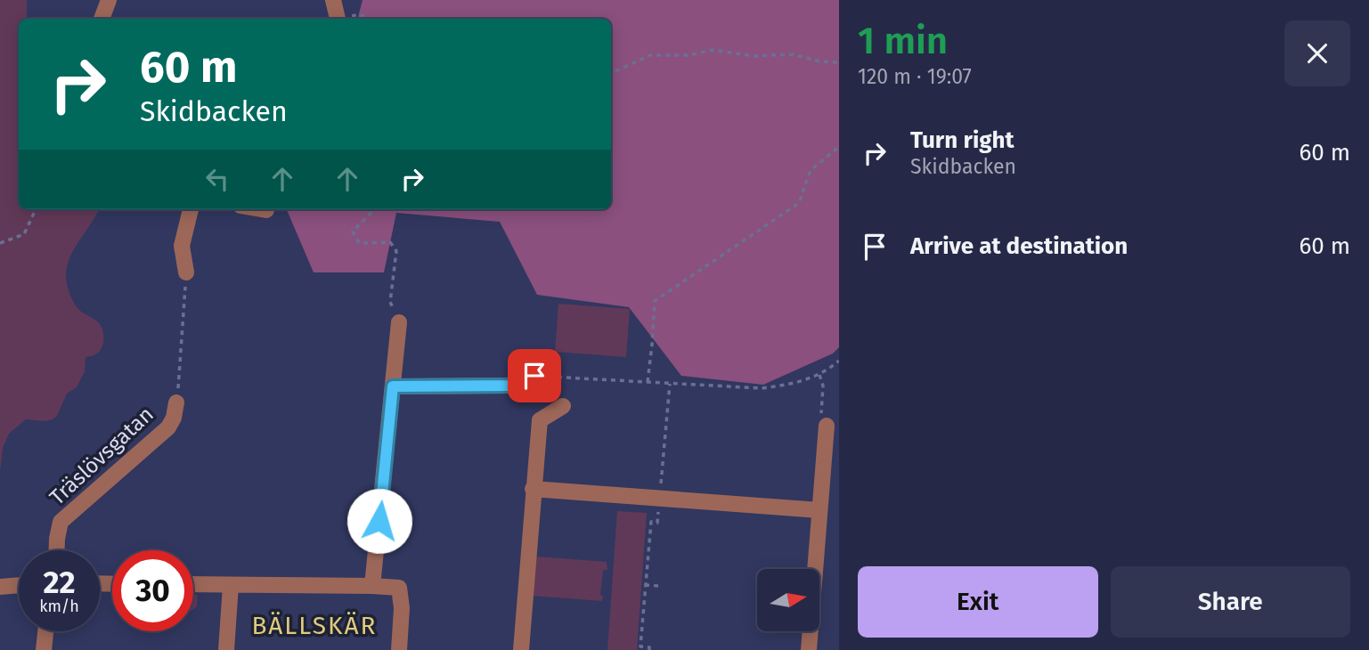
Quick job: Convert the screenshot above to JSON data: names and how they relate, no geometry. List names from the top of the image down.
{
  "streets": {
    "street": ["Träslövsgatan"]
  },
  "districts": ["BÄLLSKÄR"],
  "north": "right",
  "page": {
    "heading": ["1 min", "120 m · 19:07"],
    "turn": ["60 m", "Skidbacken"],
    "list": [
      {
        "name": "Turn right",
        "note": "Skidbacken",
        "value": "60 m"
      },
      {
        "name": "Arrive at destination",
        "value": "60 m"
      }
    ],
    "speed": "22 km/h",
    "limit": "30",
    "buttons": ["Exit", "Share"]
  }
}
